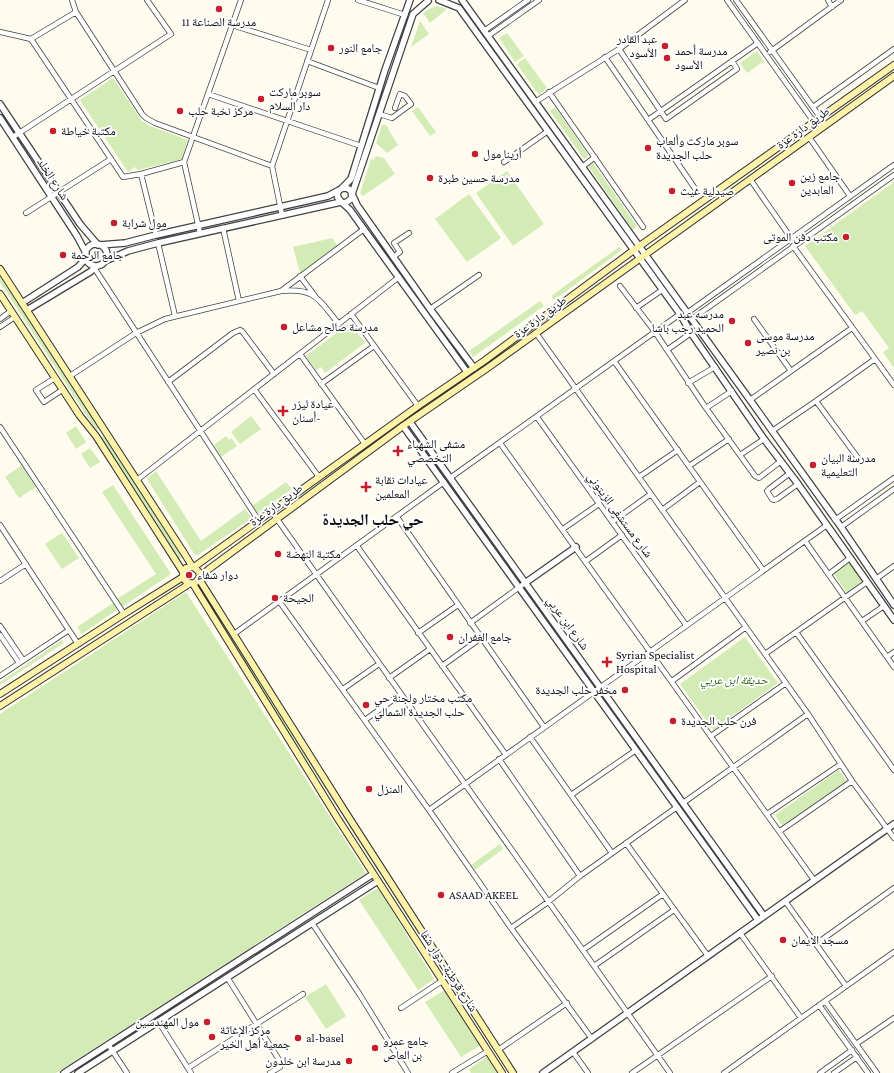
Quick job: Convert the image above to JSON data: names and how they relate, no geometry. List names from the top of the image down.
{
  "streets": {
    "main road": ["طريق دارة عزة", "شارع قرطبة- دوار شفا"],
    "street": ["شارع الخلد", "شارع مستشفى الزيتوني", "شارع ابن عربي"]
  },
  "crossings": [
    ["طريق دارة عزة", "شارع ابن عربي"],
    ["طريق دارة عزة", "شارع قرطبة- دوار شفا"]
  ],
  "districts": ["حي حلب الجديدة"],
  "parks": ["حديقة ابن عربي"],
  "places": {
    "other": [
      "مدرسة الصناعة 11",
      "عبد القادر الأسود",
      "جامع النور",
      "مدرسة أحمد الأسود",
      "سوبر ماركت دار السلام",
      "مركز نخبة حلب",
      "مكتبة خياطة",
      "سوبر ماركت وألعاب حلب الجديدة",
      "أرينا مول",
      "مدرسة حسين طبرة",
      "جامع زين العابدين",
      "صيدلية غيث",
      "مول شرابة",
      "مكتب دفن الموتى",
      "جامع الرحمة",
      "مدرسه عبد الحميد رجب باشا",
      "مدرسة صالح مشاعل",
      "مدرسة موسى بن نصير",
      "مدرسة البيان التعليمية",
      "مكتبة النهضة",
      "دوار شفاء",
      "الجيحة",
      "جامع الغفران",
      "مخفر حلب الجديدة",
      "مكتب مختار ولجنة حي حلب الجديدة الشمالي",
      "فرن حلب الجديدة",
      "المنزل",
      "ASAAD AKEEL",
      "مسجد الايمان",
      "مول المهندسين",
      "مركز الإغاثة جمعية أهل الخير",
      "al-basel",
      "جامع عمرو بن العاص",
      "مدرسة ابن خلدون"
    ],
    "health": [
      "عيادة ليزر أسنان-",
      "مشفى الشهباء التخصصي",
      "عيادات نقابة المعلمين",
      "Syrian Specialist Hospital"
    ]
  }
}
